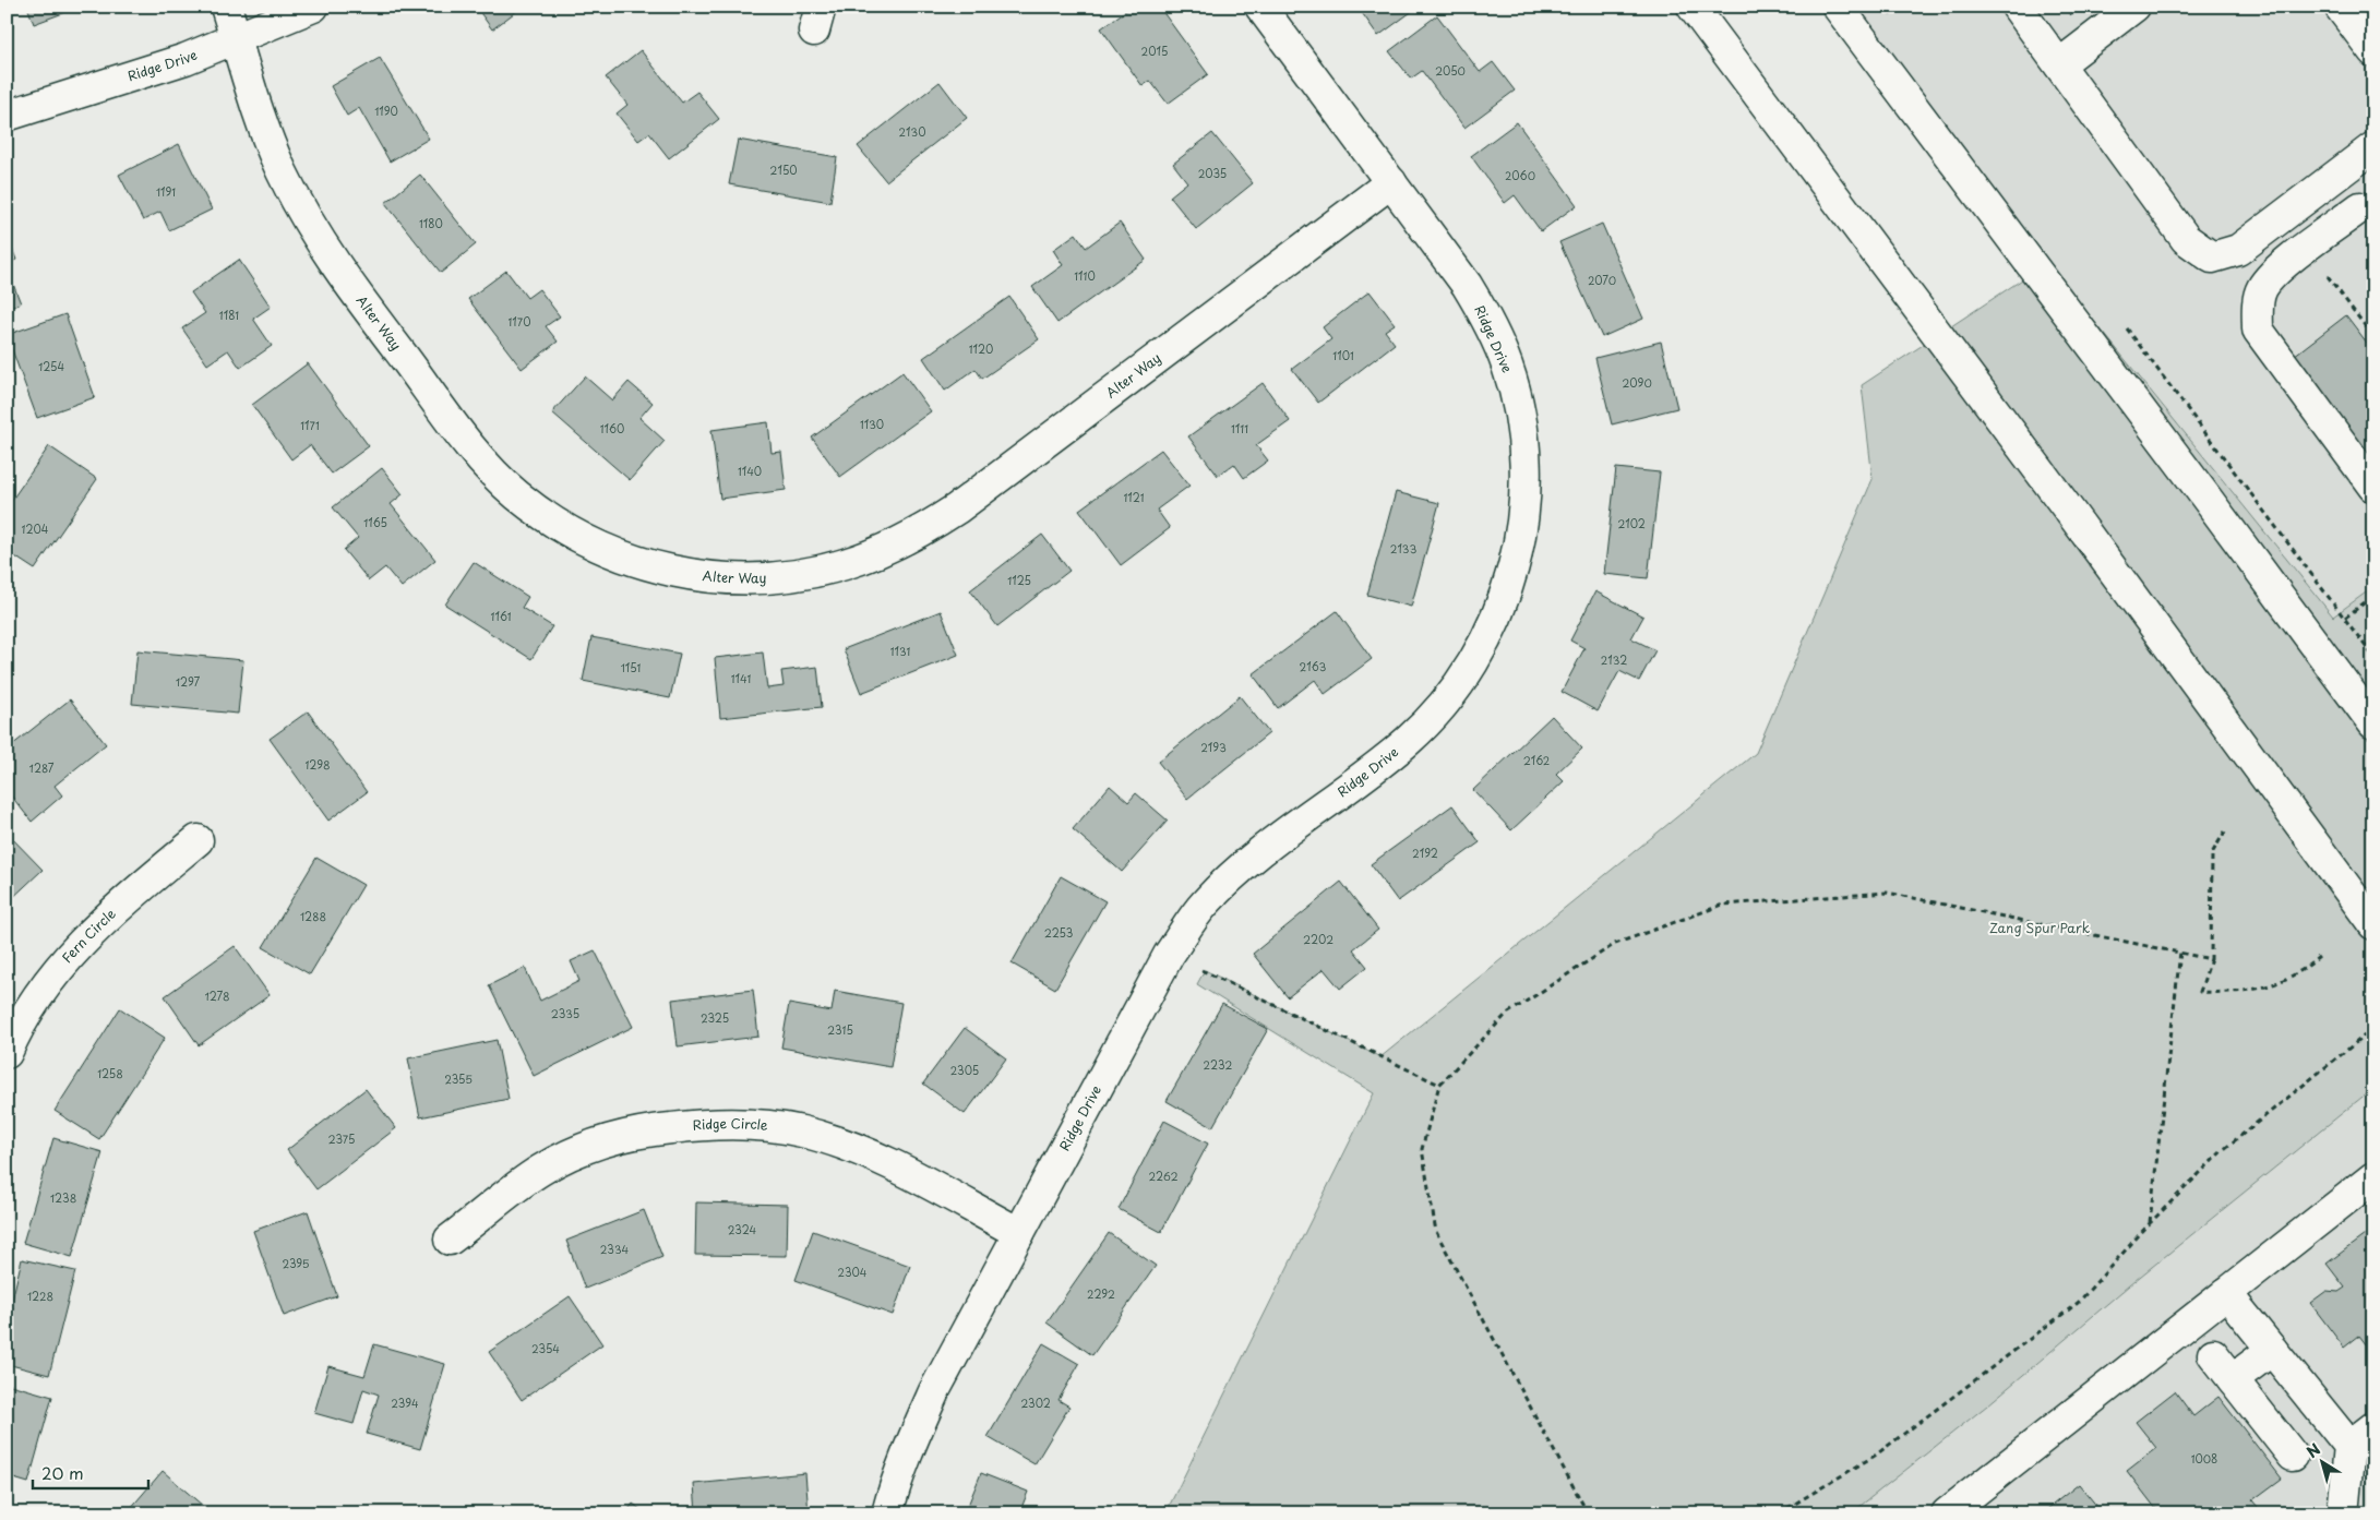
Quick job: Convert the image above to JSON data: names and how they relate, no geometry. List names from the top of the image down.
{
  "streets": {
    "street": [
      "Ridge Drive",
      "Alter Way",
      "Fern Circle",
      "Ridge Circle"
    ]
  },
  "crossings": [
    ["Ridge Drive", "Alter Way"],
    ["Ridge Drive", "Ridge Circle"]
  ],
  "parks": ["Zang Spur Park"],
  "house_numbers": [
    "2015",
    "2050",
    "1190",
    "2130",
    "2150",
    "2035",
    "2060",
    "1191",
    "1180",
    "1110",
    "2070",
    "1181",
    "1170",
    "1120",
    "1101",
    "1254",
    "2090",
    "1130",
    "1171",
    "1160",
    "1111",
    "1140",
    "1121",
    "1165",
    "2102",
    "1204",
    "2133",
    "1125",
    "1161",
    "1131",
    "2132",
    "2163",
    "1151",
    "1141",
    "1297",
    "2193",
    "2162",
    "1298",
    "1287",
    "2192",
    "1288",
    "2253",
    "2202",
    "1278",
    "2335",
    "2325",
    "2315",
    "2232",
    "2305",
    "1258",
    "2355",
    "2375",
    "2262",
    "1238",
    "2324",
    "2334",
    "2395",
    "2304",
    "2292",
    "1228",
    "2354",
    "2394",
    "2302",
    "1008"
  ],
  "scale_bar": "20 m",
  "north": "top left"
}
